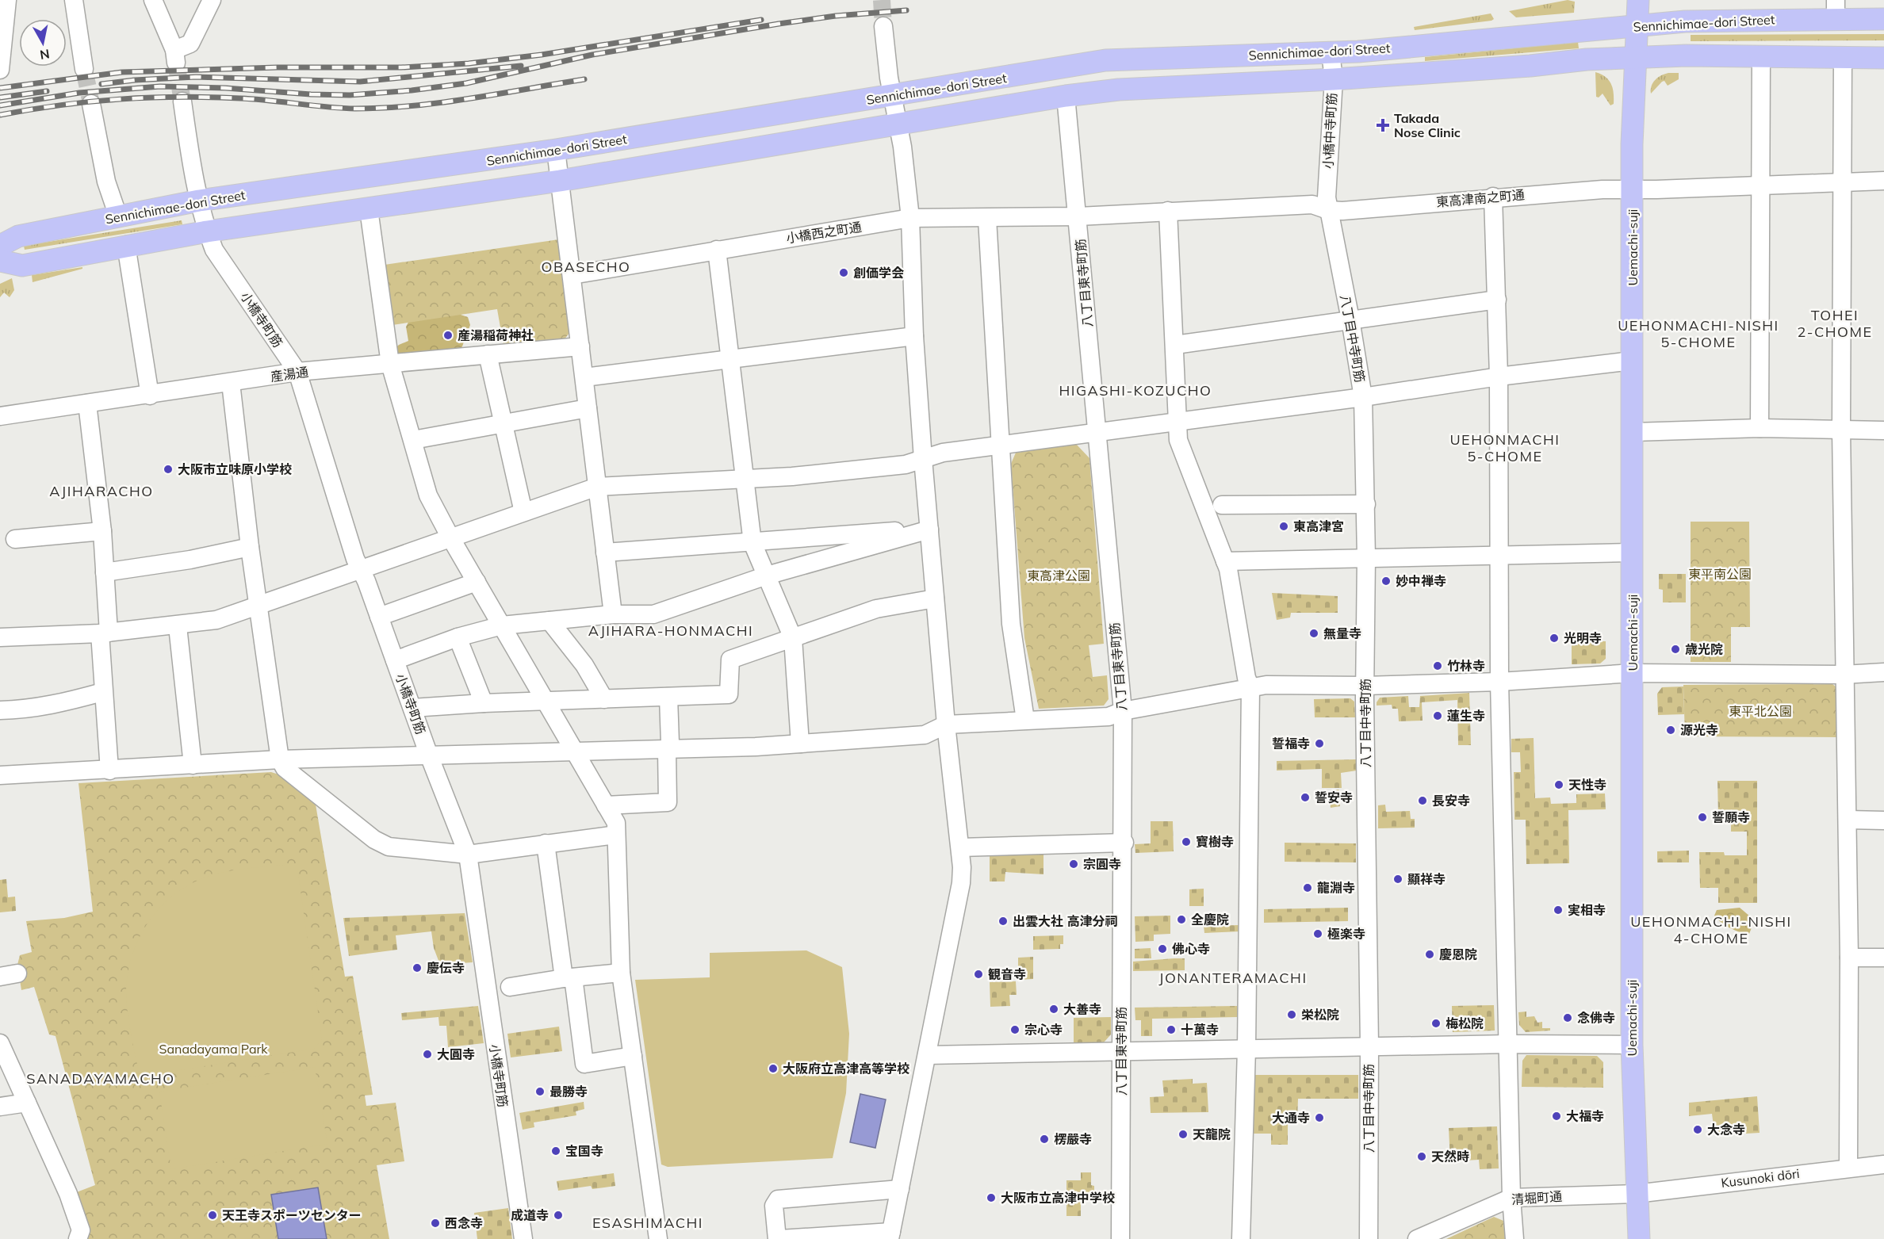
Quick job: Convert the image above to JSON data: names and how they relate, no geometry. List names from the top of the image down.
{
  "streets": {
    "main road": ["Sennichimae-dori Street", "Uemachi-suji"],
    "street": [
      "小橋中寺町筋",
      "東高津南之町通",
      "小橋西之町通",
      "八丁目東寺町筋",
      "小橋寺町筋",
      "八丁目中寺町筋",
      "産湯通",
      "Kusunoki dōri",
      "清堀町通"
    ]
  },
  "crossings": [
    ["Sennichimae-dori Street", "小橋中寺町筋"],
    ["Sennichimae-dori Street", "Uemachi-suji"],
    ["Sennichimae-dori Street", "小橋寺町筋"],
    ["小橋中寺町筋", "東高津南之町通"],
    ["小橋中寺町筋", "八丁目中寺町筋"],
    ["東高津南之町通", "小橋西之町通"],
    ["東高津南之町通", "Uemachi-suji"],
    ["東高津南之町通", "八丁目東寺町筋"],
    ["東高津南之町通", "八丁目中寺町筋"],
    ["小橋西之町通", "八丁目東寺町筋"],
    ["Uemachi-suji", "Kusunoki dōri"],
    ["Uemachi-suji", "清堀町通"],
    ["小橋寺町筋", "産湯通"],
    ["Kusunoki dōri", "清堀町通"]
  ],
  "districts": [
    "OBASECHO",
    "TOHEI 2-CHOME",
    "UEHONMACHI-NISHI 5-CHOME",
    "HIGASHI-KOZUCHO",
    "UEHONMACHI 5-CHOME",
    "AJIHARACHO",
    "AJIHARA-HONMACHI",
    "UEHONMACHI-NISHI 4-CHOME",
    "JONANTERAMACHI",
    "SANADAYAMACHO",
    "ESASHIMACHI"
  ],
  "parks": [
    "東平南公園",
    "東高津公園",
    "東平北公園",
    "Sanadayama Park"
  ],
  "places": {
    "health": ["Takada Nose Clinic"],
    "other": [
      "創価学会",
      "産湯稲荷神社",
      "大阪市立味原小学校",
      "東高津宮",
      "妙中禅寺",
      "無量寺",
      "光明寺",
      "歳光院",
      "竹林寺",
      "蓮生寺",
      "源光寺",
      "誓福寺",
      "天性寺",
      "誓安寺",
      "長安寺",
      "誓願寺",
      "寶樹寺",
      "宗圓寺",
      "顯祥寺",
      "龍淵寺",
      "実相寺",
      "全慶院",
      "出雲大社 高津分祠",
      "極楽寺",
      "佛心寺",
      "慶恩院",
      "慶伝寺",
      "観音寺",
      "大善寺",
      "栄松院",
      "念佛寺",
      "梅松院",
      "宗心寺",
      "十萬寺",
      "大圓寺",
      "大阪府立高津高等学校",
      "最勝寺",
      "大福寺",
      "大通寺",
      "大念寺",
      "天龍院",
      "楞嚴寺",
      "宝国寺",
      "天然時",
      "大阪市立高津中学校",
      "天王寺スポーツセンター",
      "成道寺",
      "西念寺"
    ]
  },
  "north": "bottom"
}
